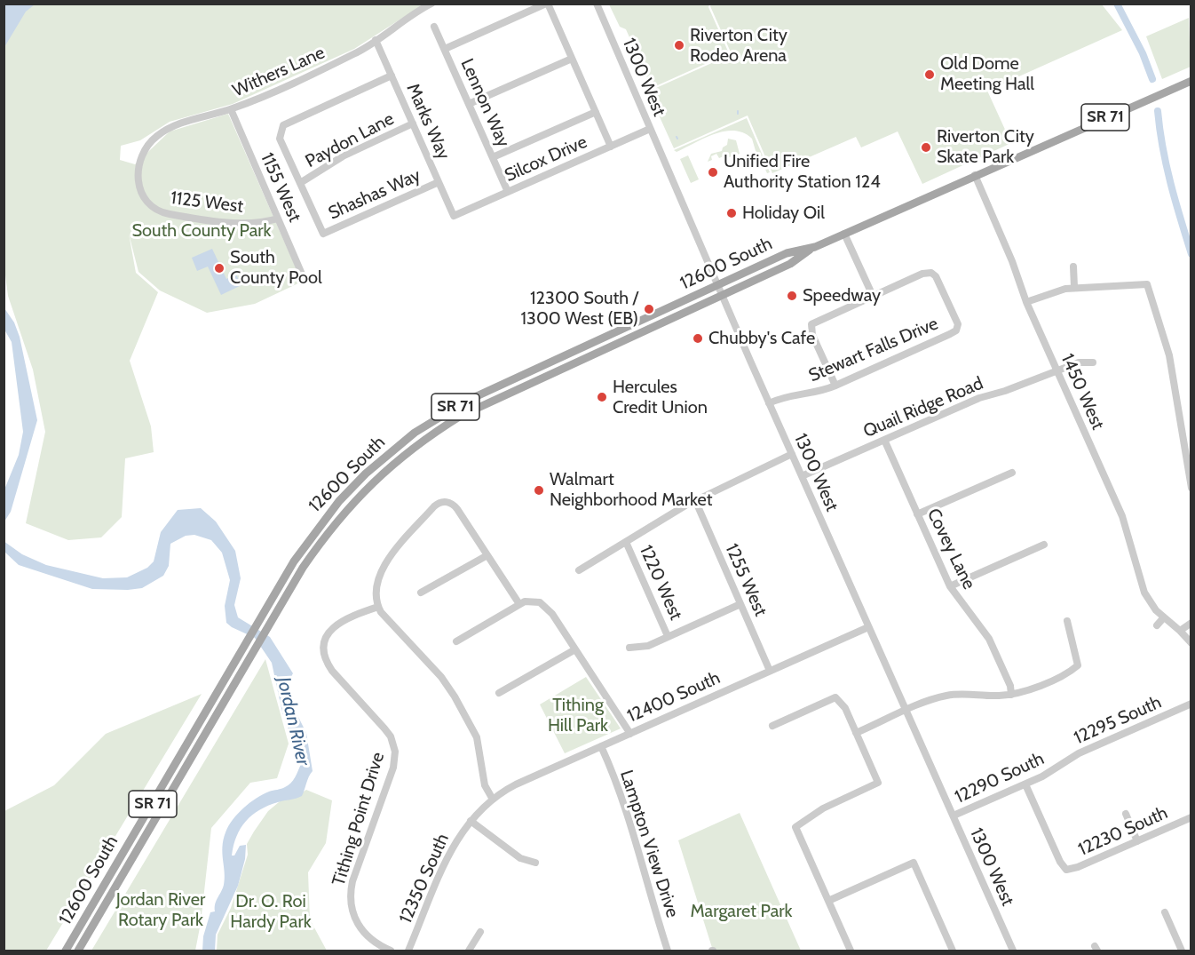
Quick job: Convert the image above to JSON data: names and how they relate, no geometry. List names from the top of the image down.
{
  "streets": {
    "main road": ["SR 71", "12600 South"],
    "street": [
      "Withers Lane",
      "1300 West",
      "Lennon Way",
      "Marks Way",
      "Paydon Lane",
      "Silcox Drive",
      "1155 West",
      "Shashas Way",
      "1125 West",
      "Stewart Falls Drive",
      "1450 West",
      "Quail Ridge Road",
      "Covey Lane",
      "1255 West",
      "1220 West",
      "12400 South",
      "12295 South",
      "12290 South",
      "Tithing Point Drive",
      "12230 South",
      "Lampton View Drive",
      "12350 South"
    ]
  },
  "crossings": [
    ["Withers Lane", "Marks Way"],
    ["Withers Lane", "1155 West"],
    ["Withers Lane", "1125 West"],
    ["1300 West", "Silcox Drive"],
    ["1300 West", "12600 South"],
    ["1300 West", "Stewart Falls Drive"],
    ["1300 West", "Quail Ridge Road"],
    ["1300 West", "12400 South"],
    ["1300 West", "12290 South"],
    ["Lennon Way", "Silcox Drive"],
    ["Marks Way", "Paydon Lane"],
    ["Marks Way", "Silcox Drive"],
    ["Marks Way", "Shashas Way"],
    ["Paydon Lane", "Shashas Way"],
    ["1155 West", "1125 West"],
    ["12600 South", "1450 West"],
    ["1450 West", "Quail Ridge Road"],
    ["Quail Ridge Road", "Covey Lane"],
    ["1255 West", "12400 South"],
    ["12400 South", "Lampton View Drive"],
    ["12400 South", "12350 South"],
    ["12295 South", "12290 South"],
    ["12290 South", "12230 South"]
  ],
  "water": ["Jordan River"],
  "parks": [
    "South County Park",
    "Tithing Hill Park",
    "Jordan River Rotary Park",
    "Dr. O. Roi Hardy Park",
    "Margaret Park"
  ],
  "places": [
    "Riverton City Rodeo Arena",
    "Old Dome Meeting Hall",
    "Riverton City Skate Park",
    "Unified Fire Authority Station 124",
    "Holiday Oil",
    "South County Pool",
    "Speedway",
    "12300 South / 1300 West (EB)",
    "Chubby's Cafe",
    "Hercules Credit Union",
    "Walmart Neighborhood Market"
  ]
}
